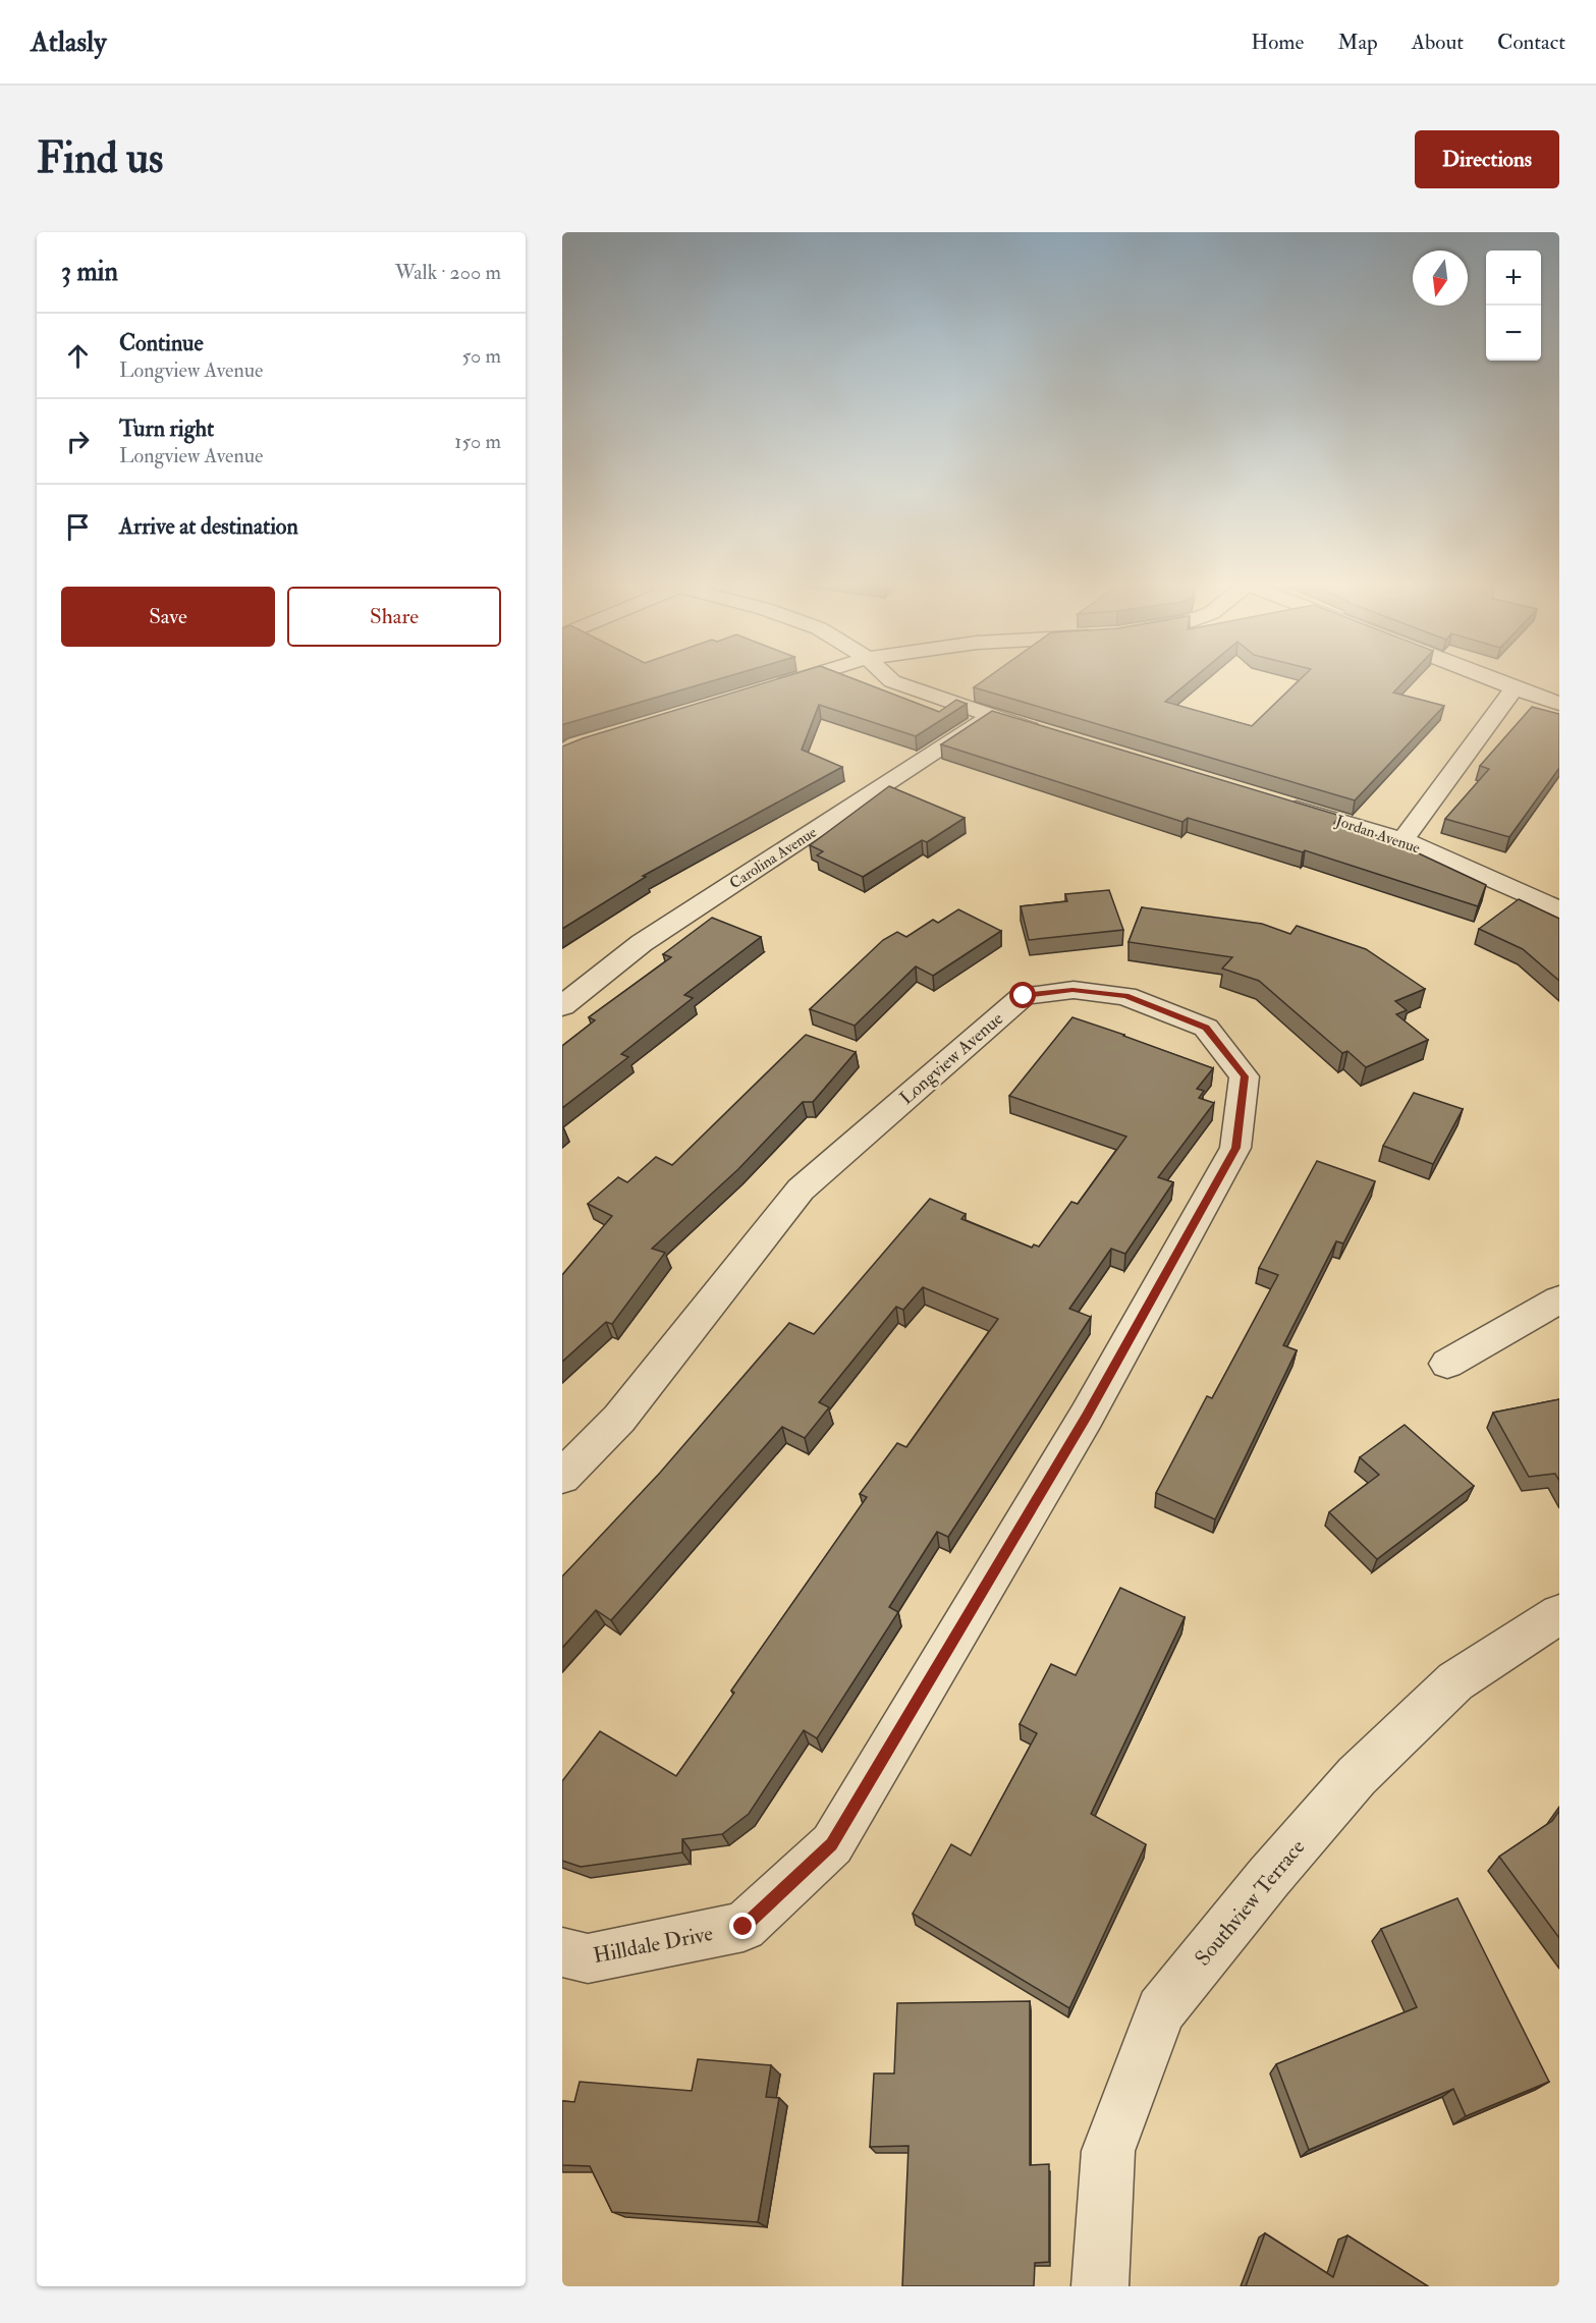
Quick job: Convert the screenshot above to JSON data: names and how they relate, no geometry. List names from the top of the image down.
{
  "streets": {
    "street": [
      "Jordan Avenue",
      "Carolina Avenue",
      "Longview Avenue",
      "Southview Terrace",
      "Hilldale Drive"
    ]
  },
  "crossings": [
    ["Longview Avenue", "Hilldale Drive"]
  ],
  "north": "bottom",
  "page": {
    "header": "Atlasly",
    "nav": [
      "Home",
      "Map",
      "About",
      "Contact"
    ],
    "buttons": [
      "Directions",
      ["Save", "Share"]
    ],
    "title": "Find us",
    "heading": ["3 min", "Walk · 200 m"],
    "map_buttons": ["+", "−"],
    "list": [
      ["Continue", "Longview Avenue", "50 m"],
      ["Turn right", "Longview Avenue", "150 m"],
      "Arrive at destination"
    ]
  }
}
